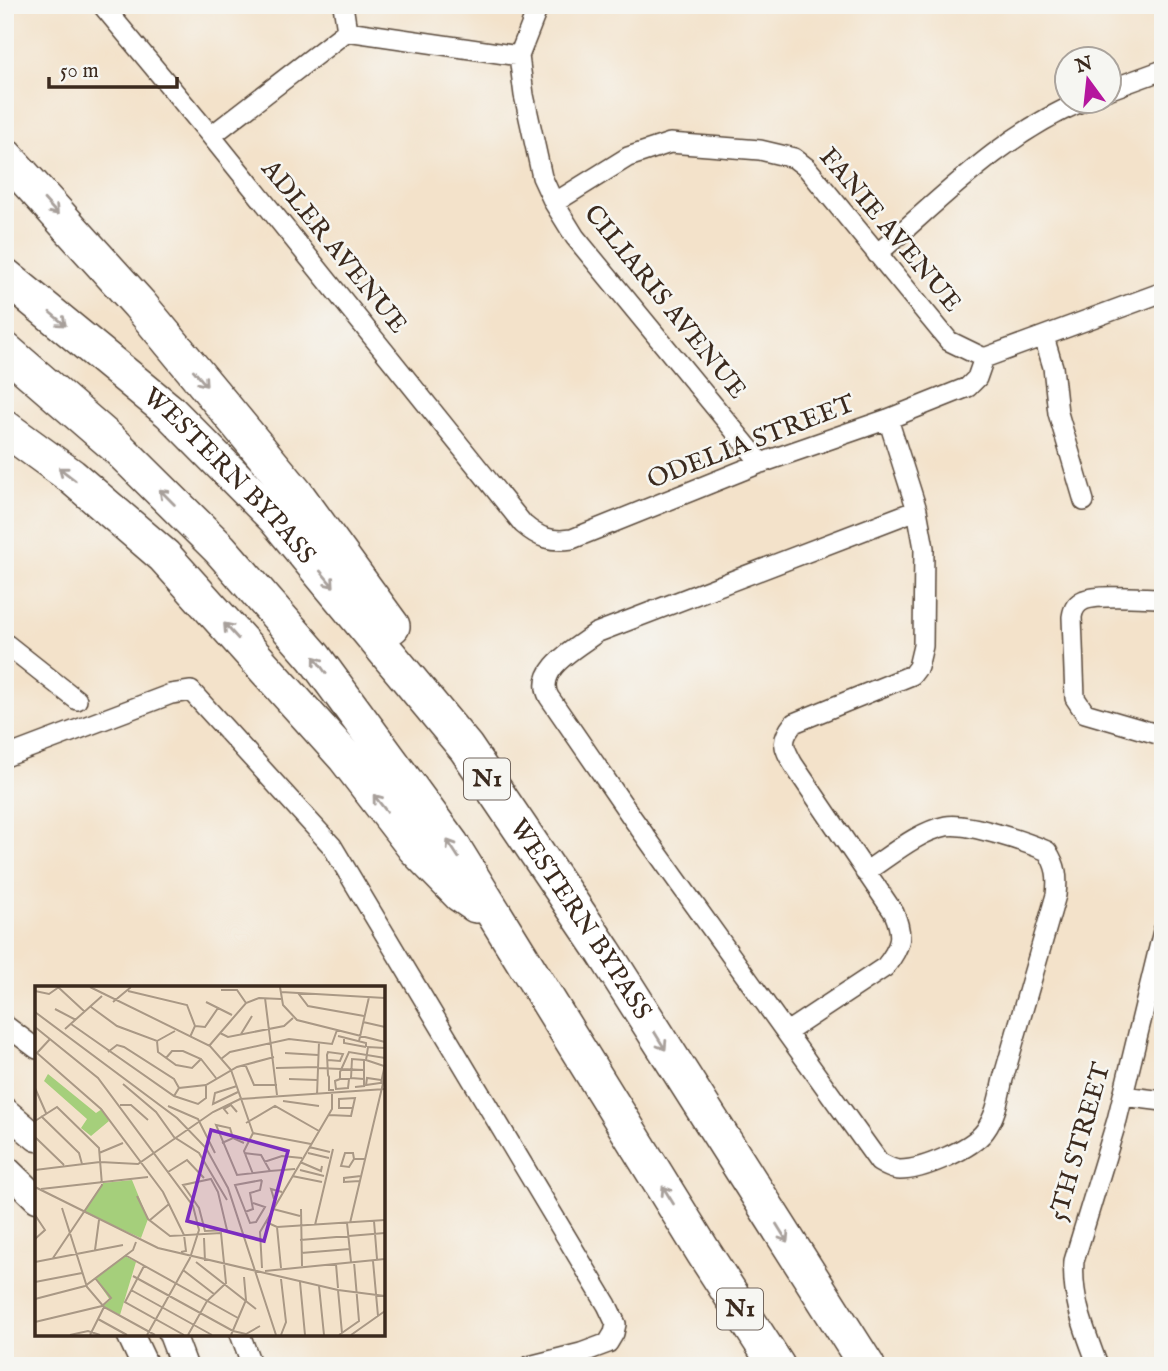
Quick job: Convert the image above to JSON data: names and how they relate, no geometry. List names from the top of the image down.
{
  "streets": {
    "highway": ["WESTERN BYPASS", "N1"],
    "street": [
      "FANIE AVENUE",
      "ADLER AVENUE",
      "CILIARIS AVENUE",
      "ODELIA STREET",
      "5TH STREET"
    ]
  },
  "crossings": [
    ["FANIE AVENUE", "CILIARIS AVENUE"],
    ["FANIE AVENUE", "ODELIA STREET"],
    ["ADLER AVENUE", "ODELIA STREET"],
    ["CILIARIS AVENUE", "ODELIA STREET"]
  ],
  "scale_bar": "50 m",
  "north": "top"
}
